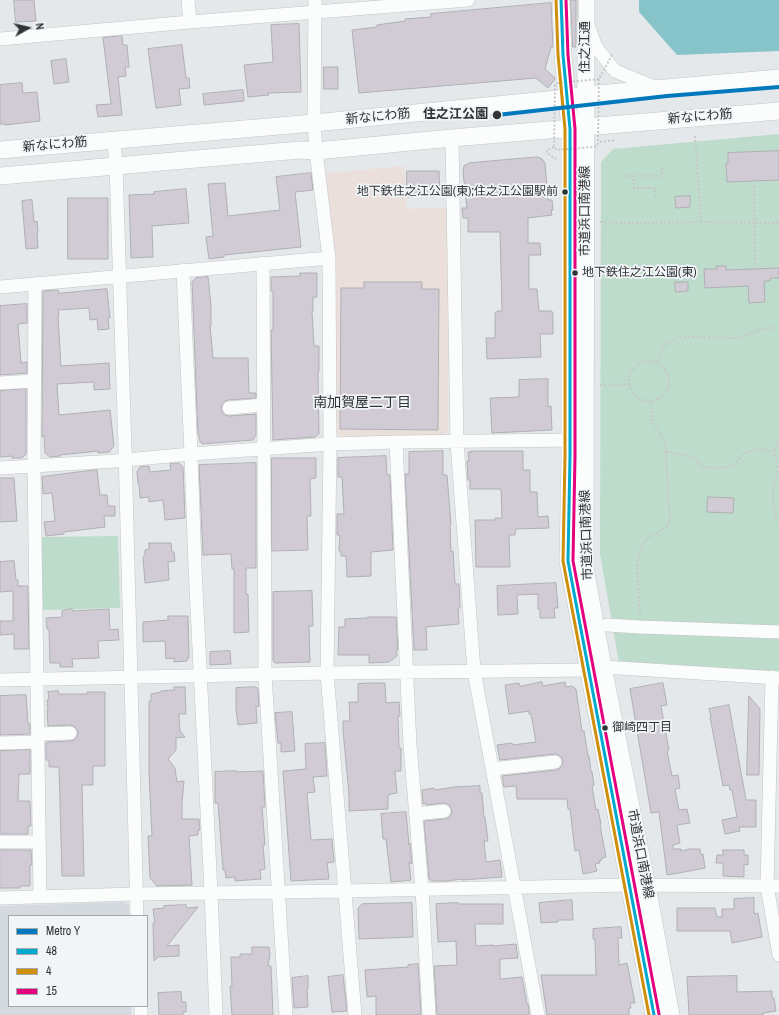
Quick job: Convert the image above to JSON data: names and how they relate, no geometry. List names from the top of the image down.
{
  "streets": {
    "main road": ["住之江通", "新なにわ筋", "市道浜口南港線"]
  },
  "crossings": [
    ["住之江通", "新なにわ筋"],
    ["住之江通", "市道浜口南港線"],
    ["新なにわ筋", "市道浜口南港線"]
  ],
  "districts": ["南加賀屋二丁目"],
  "places": [
    "住之江公園",
    "地下鉄住之江公園(東);住之江公園駅前",
    "地下鉄住之江公園(東)",
    "御崎四丁目"
  ],
  "lines": [
    "transit line 48",
    "transit line 4",
    "transit line 15",
    "metro line Y"
  ],
  "legend": [
    "Metro Y",
    "48",
    "4",
    "15"
  ],
  "north": "right"
}
